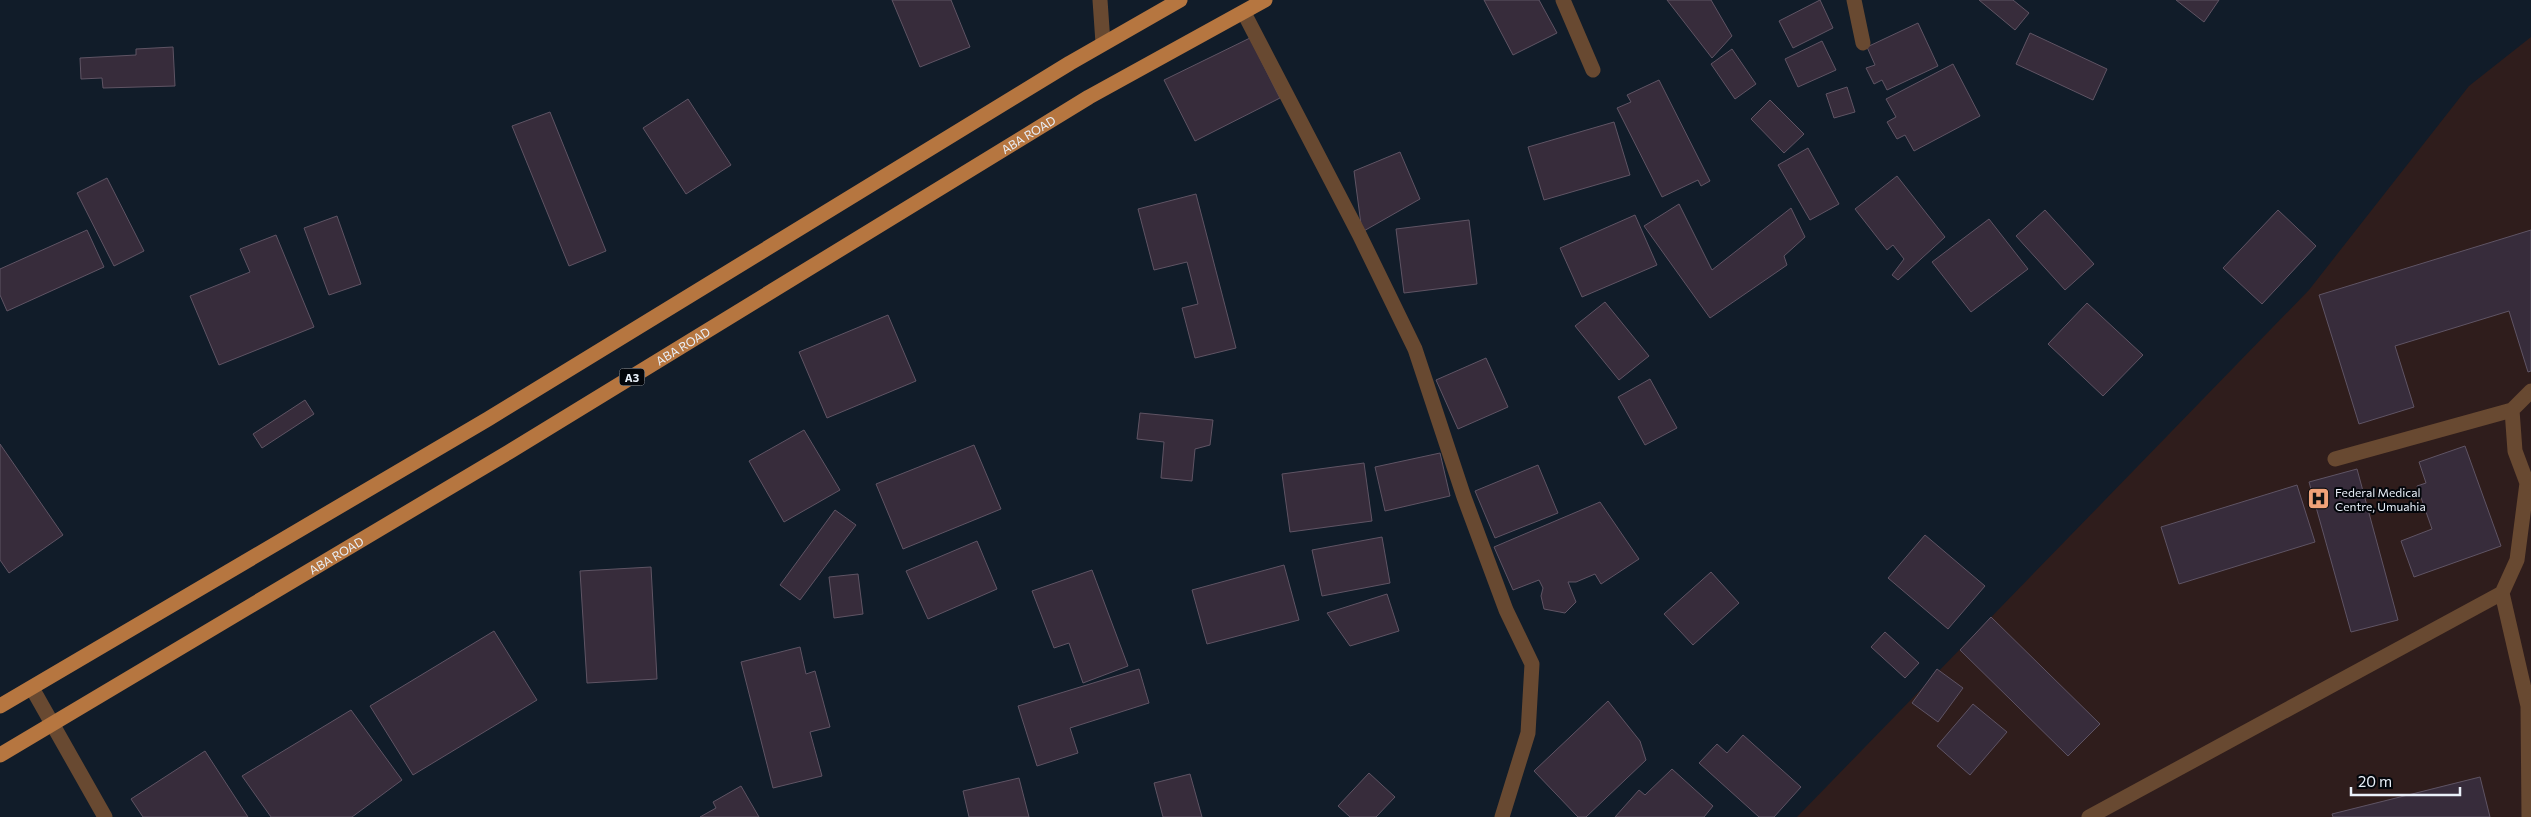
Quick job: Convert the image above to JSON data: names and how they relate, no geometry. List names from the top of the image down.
{
  "streets": {
    "main road": ["ABA ROAD", "A3"]
  },
  "places": {
    "hospital": ["Federal Medical Centre, Umuahia"]
  },
  "scale_bar": "20 m"
}
